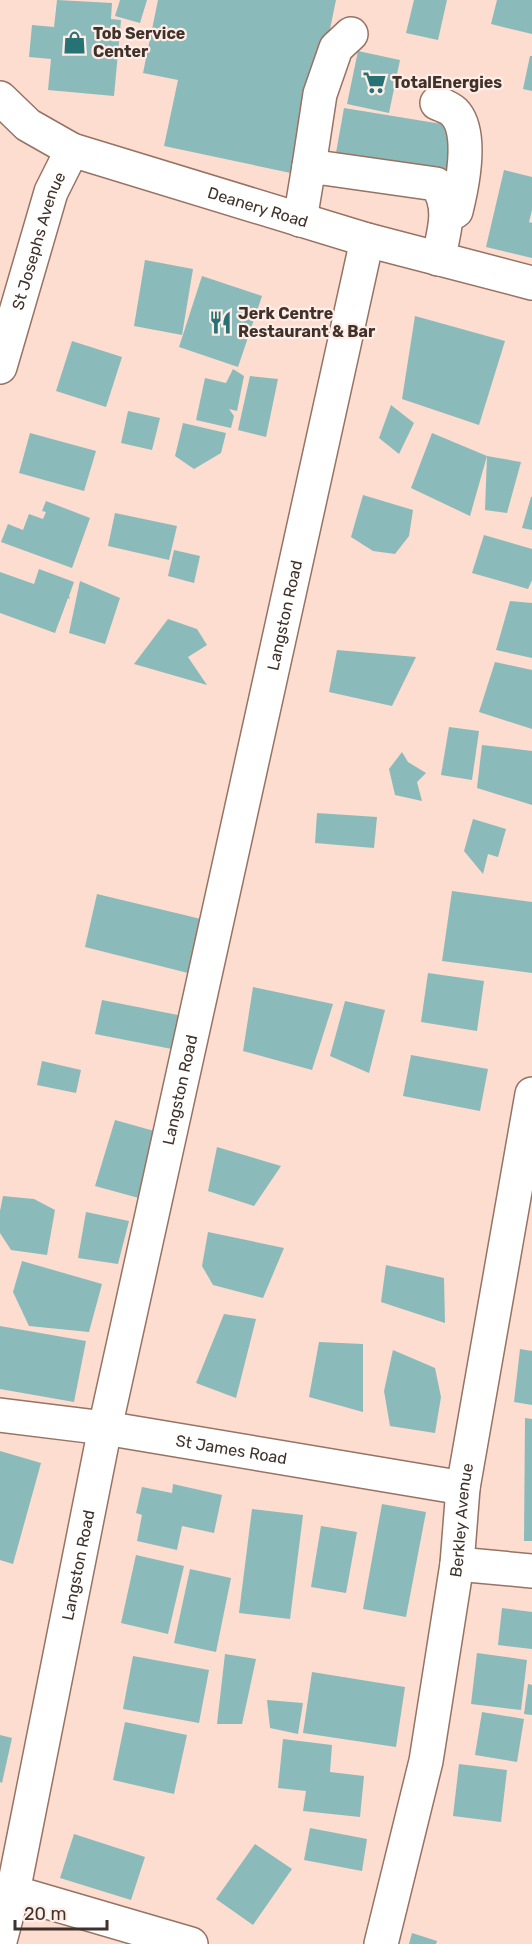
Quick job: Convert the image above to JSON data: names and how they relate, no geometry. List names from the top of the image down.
{
  "streets": {
    "street": [
      "Deanery Road",
      "St Josephs Avenue",
      "Langston Road",
      "St James Road",
      "Berkley Avenue"
    ]
  },
  "crossings": [
    ["Deanery Road", "St Josephs Avenue"],
    ["Deanery Road", "Langston Road"],
    ["Langston Road", "St James Road"],
    ["St James Road", "Berkley Avenue"]
  ],
  "places": {
    "shop": ["Tob Service Center"],
    "supermarket": ["TotalEnergies"],
    "restaurant": ["Jerk Centre Restaurant & Bar"]
  },
  "scale_bar": "20 m"
}
